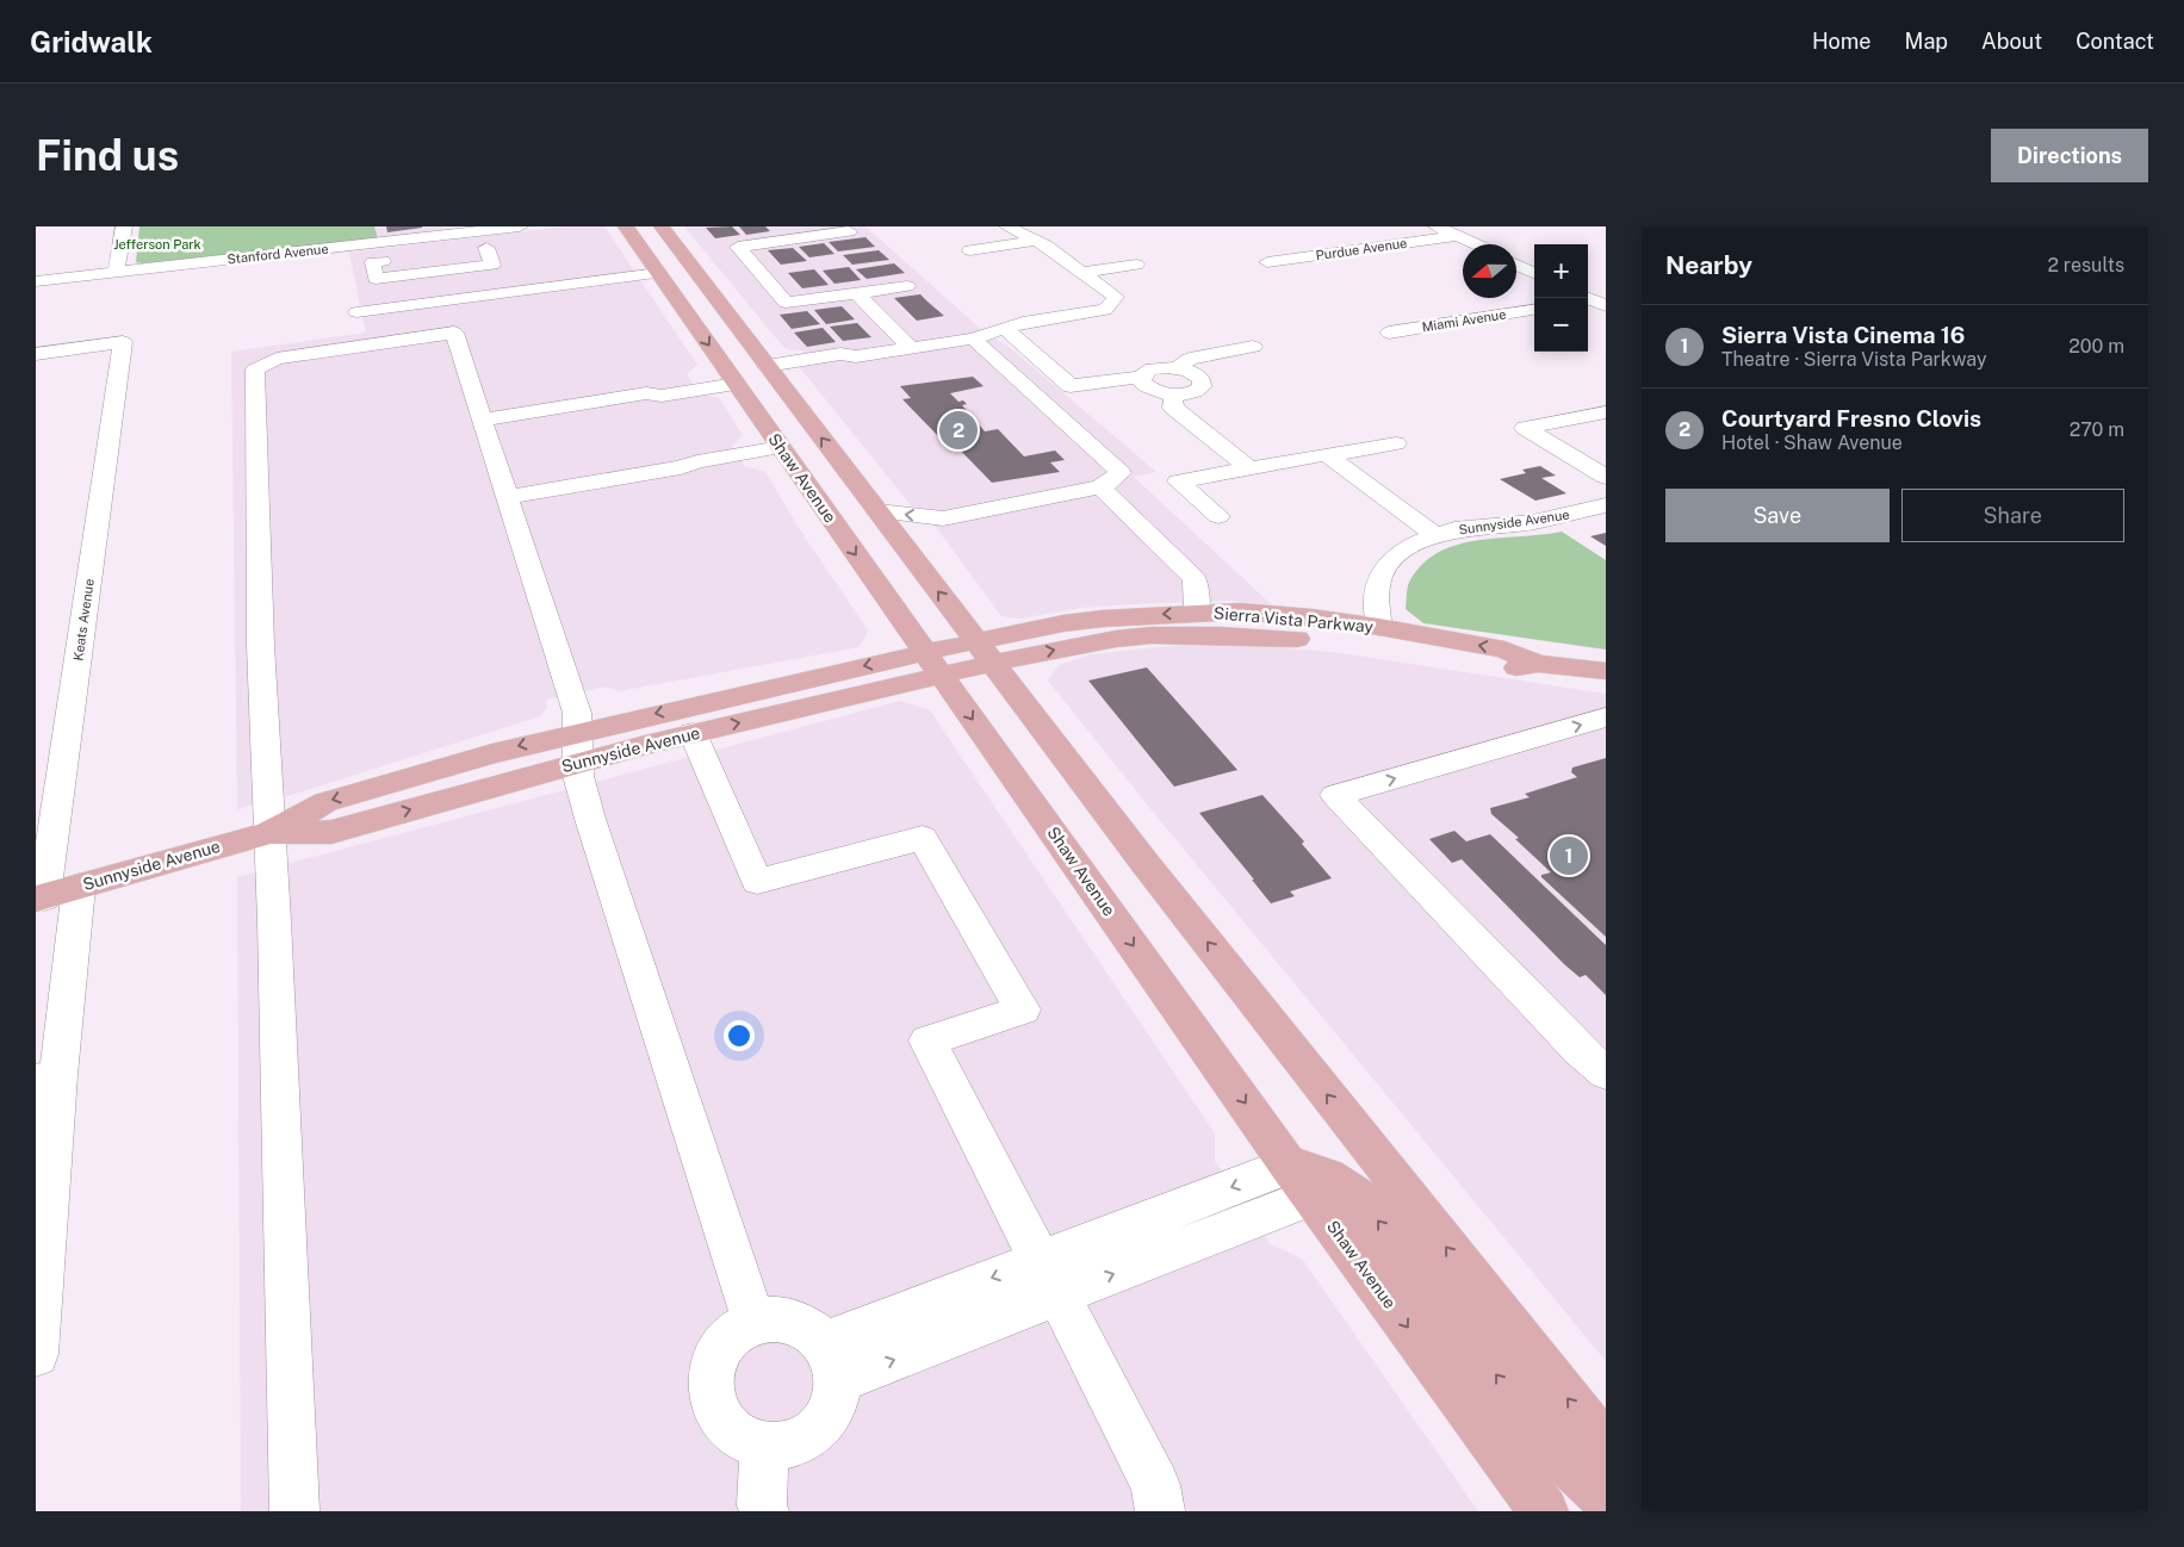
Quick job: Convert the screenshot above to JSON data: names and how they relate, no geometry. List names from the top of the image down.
{
  "streets": {
    "main road": ["Shaw Avenue", "Sunnyside Avenue", "Sierra Vista Parkway"],
    "street": [
      "Purdue Avenue",
      "Stanford Avenue",
      "Miami Avenue",
      "Keats Avenue"
    ]
  },
  "crossings": [
    ["Shaw Avenue", "Sunnyside Avenue"],
    ["Sunnyside Avenue", "Keats Avenue"],
    ["Sunnyside Avenue", "Sierra Vista Parkway"]
  ],
  "parks": ["Jefferson Park"],
  "north": "left",
  "page": {
    "header": "Gridwalk",
    "nav": [
      "Home",
      "Map",
      "About",
      "Contact"
    ],
    "buttons": [
      "Directions",
      ["Save", "Share"]
    ],
    "title": "Find us",
    "heading": ["Nearby", "2 results"],
    "map_buttons": ["+", "−"],
    "list": [
      {
        "mark": "1",
        "name": "Sierra Vista Cinema 16",
        "note": "Theatre · Sierra Vista Parkway",
        "value": "200 m"
      },
      {
        "mark": "2",
        "name": "Courtyard Fresno Clovis",
        "note": "Hotel · Shaw Avenue",
        "value": "270 m"
      }
    ],
    "pins": ["2", "1"]
  }
}
